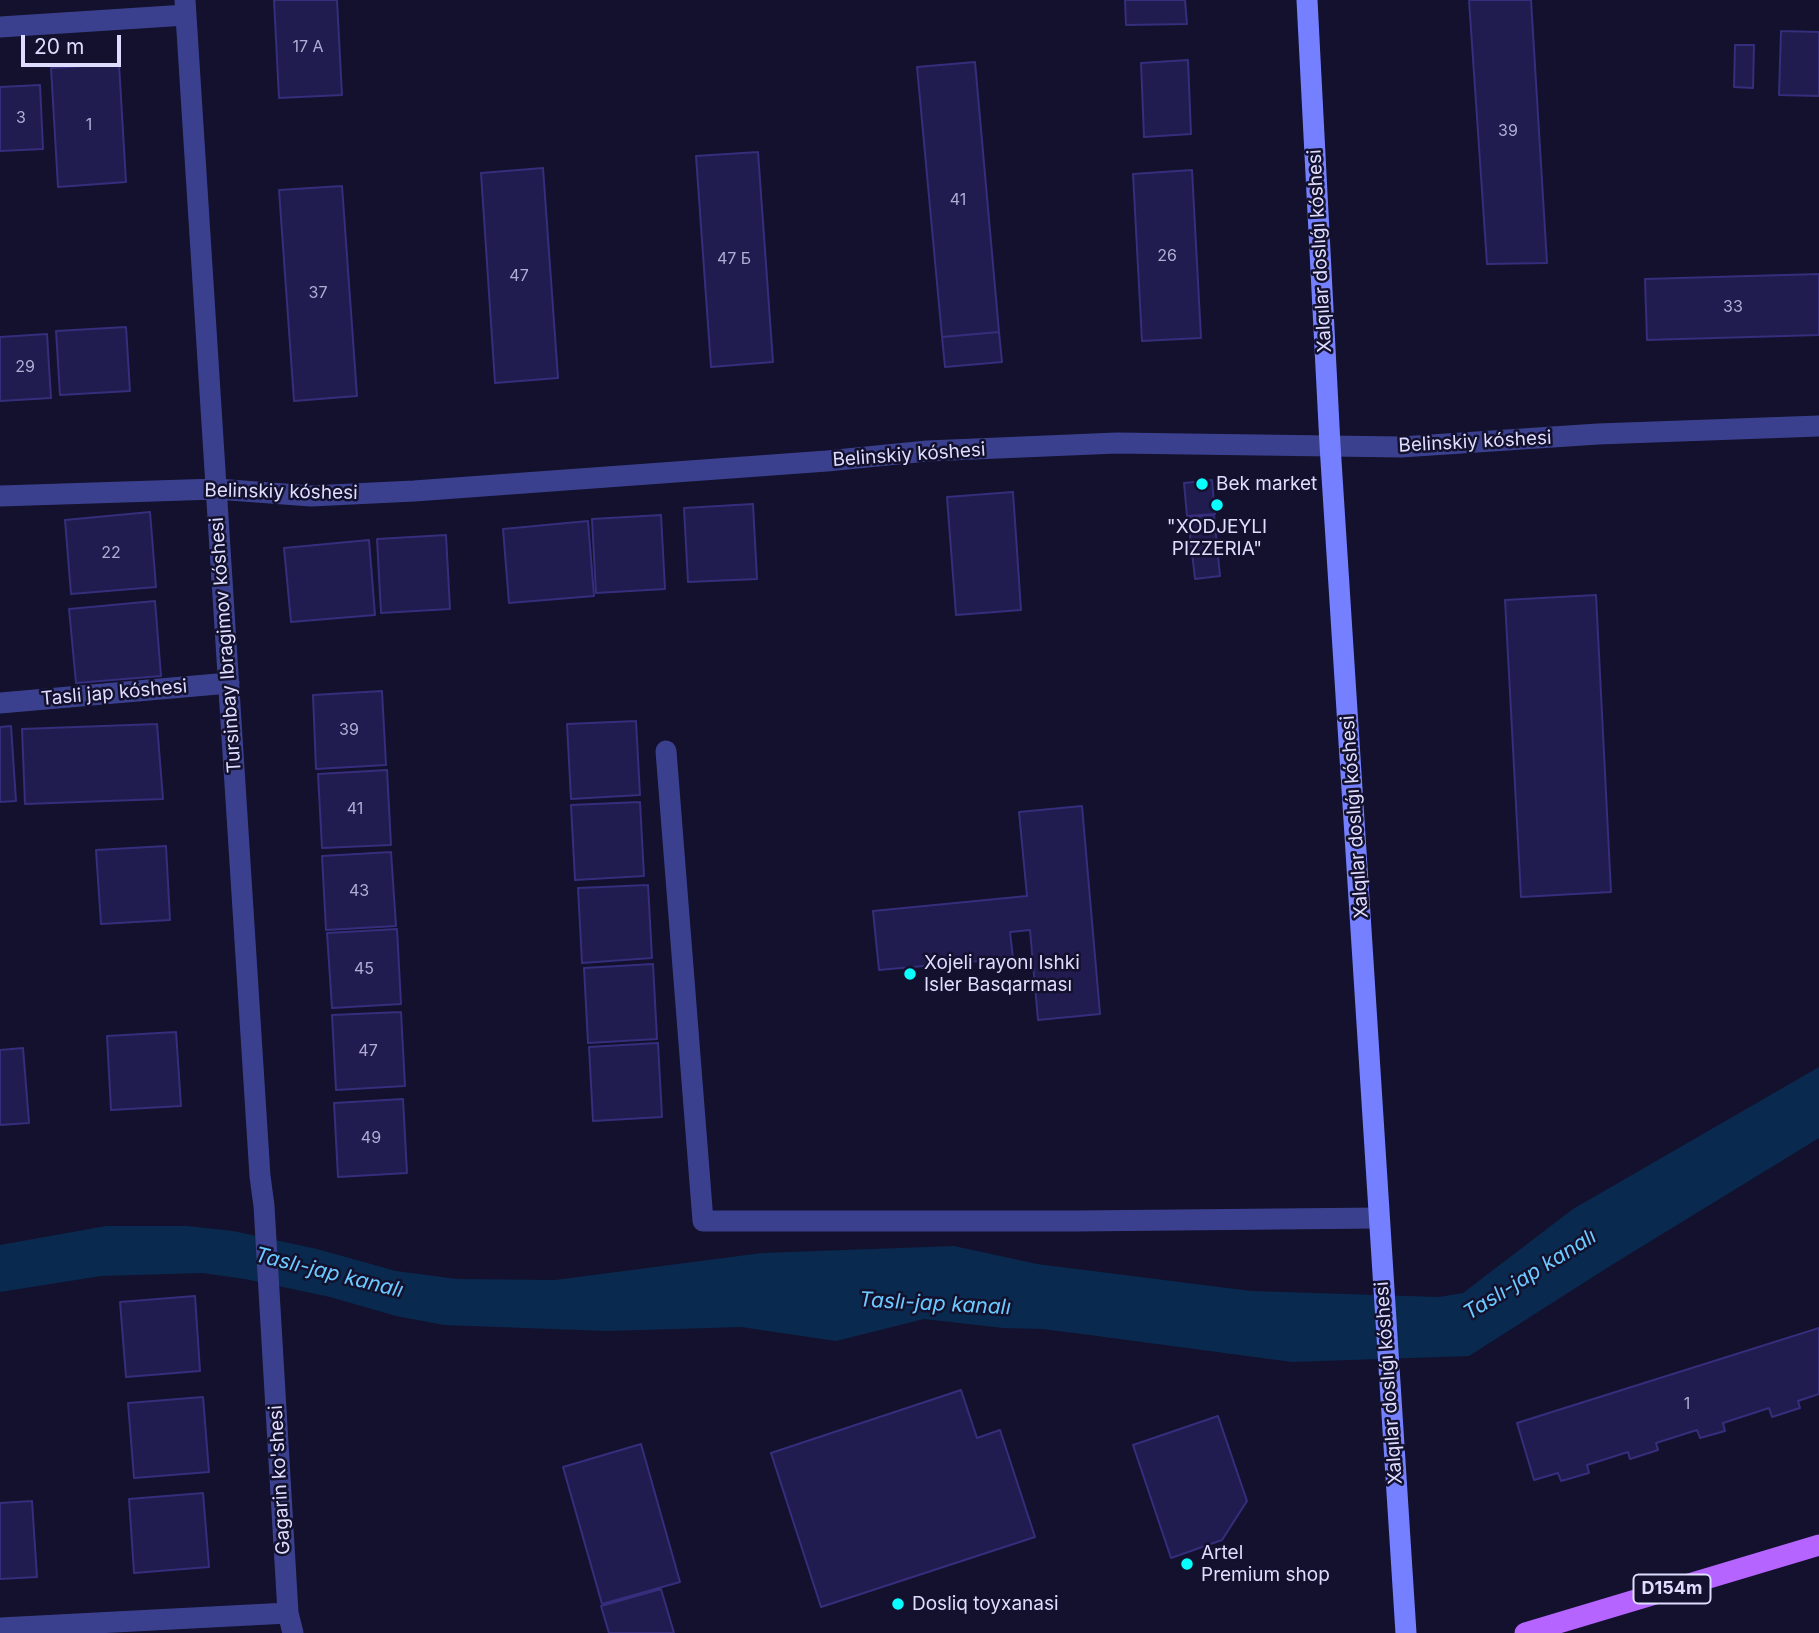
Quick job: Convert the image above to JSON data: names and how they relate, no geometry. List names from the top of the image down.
{
  "streets": {
    "main road": ["D154m"],
    "street": [
      "Xalqılar doslıǵı kóshesi",
      "Belinskiy kóshesi",
      "Tursinbay Ibragimov kóshesi",
      "Tasli jap kóshesi",
      "Gagarin ko'shesi"
    ]
  },
  "crossings": [
    ["Xalqılar doslıǵı kóshesi", "Belinskiy kóshesi"],
    ["Belinskiy kóshesi", "Tursinbay Ibragimov kóshesi"],
    ["Tursinbay Ibragimov kóshesi", "Tasli jap kóshesi"],
    ["Tursinbay Ibragimov kóshesi", "Gagarin ko'shesi"]
  ],
  "water": ["Taslı-jap kanalı"],
  "places": [
    "Bek market",
    "\"XODJEYLI PIZZERIA\"",
    "Xojeli rayonı Ishki Isler Basqarması",
    "Artel Premium shop",
    "Dosliq toyxanasi"
  ],
  "house_numbers": [
    "17 А",
    "3",
    "1",
    "39",
    "41",
    "26",
    "47 Б",
    "47",
    "37",
    "33",
    "29",
    "22",
    "39",
    "41",
    "43",
    "45",
    "47",
    "49",
    "1"
  ],
  "scale_bar": "20 m"
}
